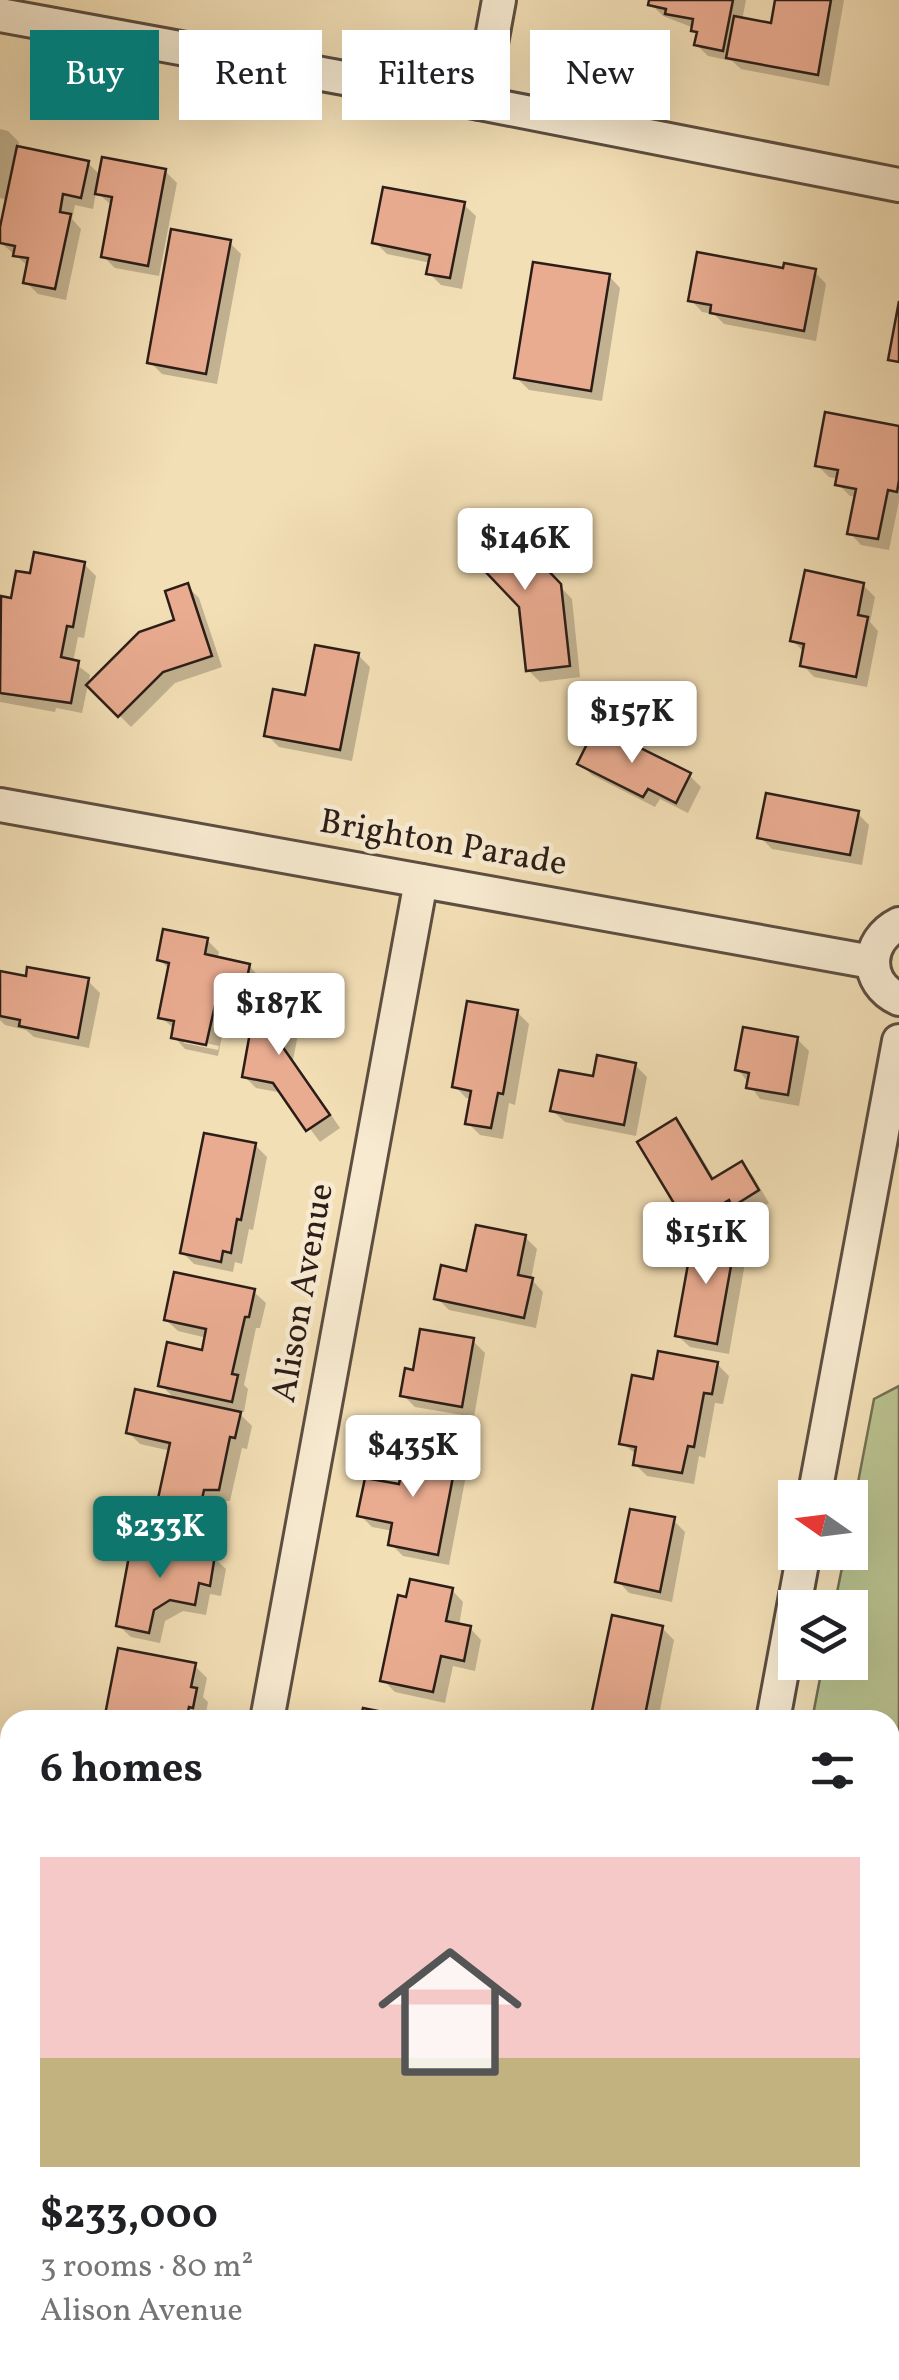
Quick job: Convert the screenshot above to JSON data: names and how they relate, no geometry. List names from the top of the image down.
{
  "streets": {
    "street": ["Brighton Parade", "Alison Avenue"]
  },
  "crossings": [
    ["Brighton Parade", "Alison Avenue"]
  ],
  "north": "left",
  "page": {
    "chip": [
      "Buy",
      "Rent",
      "Filters",
      "New"
    ],
    "price": [
      "$146K",
      "$157K",
      "$187K",
      "$151K",
      "$435K",
      "$233K"
    ],
    "heading": "6 homes",
    "list": [
      {
        "name": "$233,000",
        "note": "3 rooms · 80 m² · Alison Avenue"
      }
    ]
  }
}
